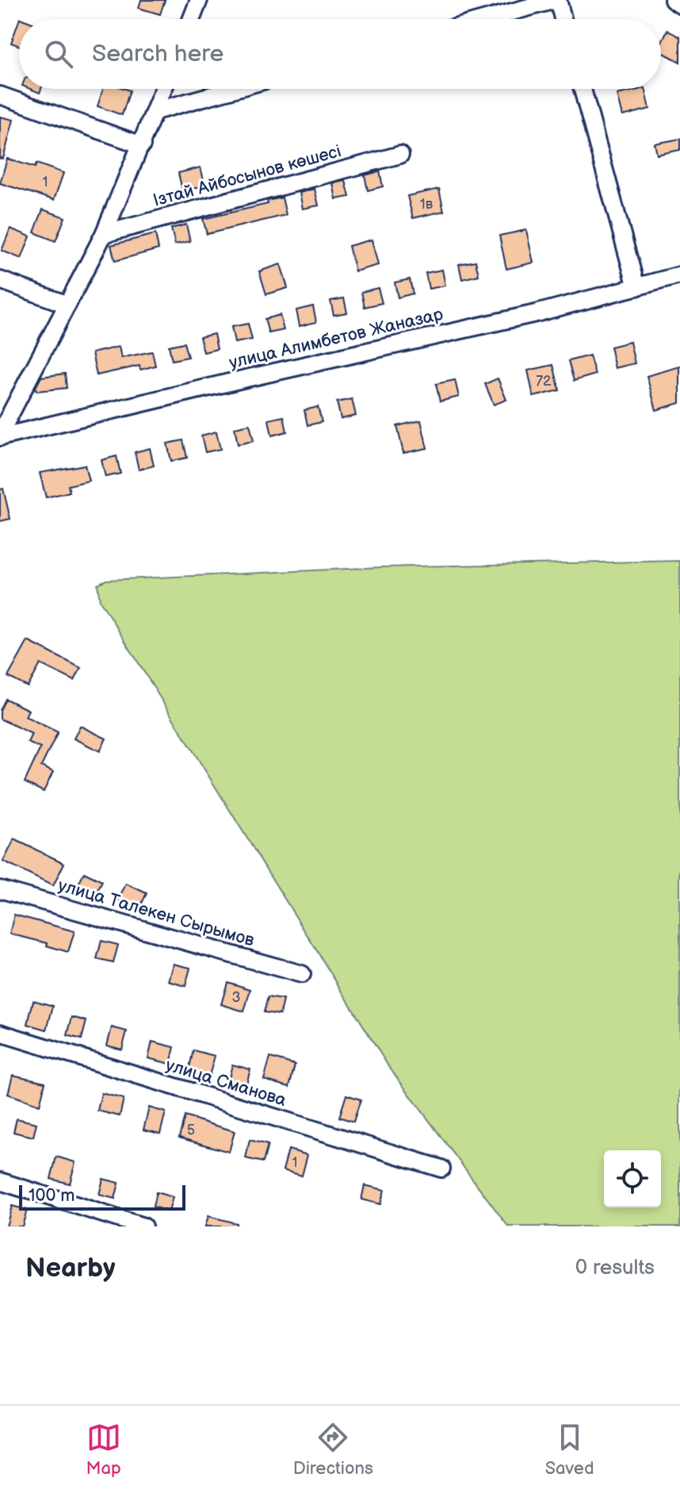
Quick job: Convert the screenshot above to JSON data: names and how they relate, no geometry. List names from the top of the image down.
{
  "streets": {
    "street": [
      "Ізтай Айбосынов көшесі",
      "улица Алимбетов Жаназар",
      "улица Талекен Сырымов",
      "улица Сманова"
    ]
  },
  "house_numbers": [
    "1",
    "1в",
    "72",
    "3",
    "5",
    "1"
  ],
  "scale_bar": "100 m",
  "page": {
    "search": "Search here",
    "scale": "100 m",
    "heading": ["Nearby", "0 results"],
    "nav": ["Map", "Directions", "Saved"]
  }
}
